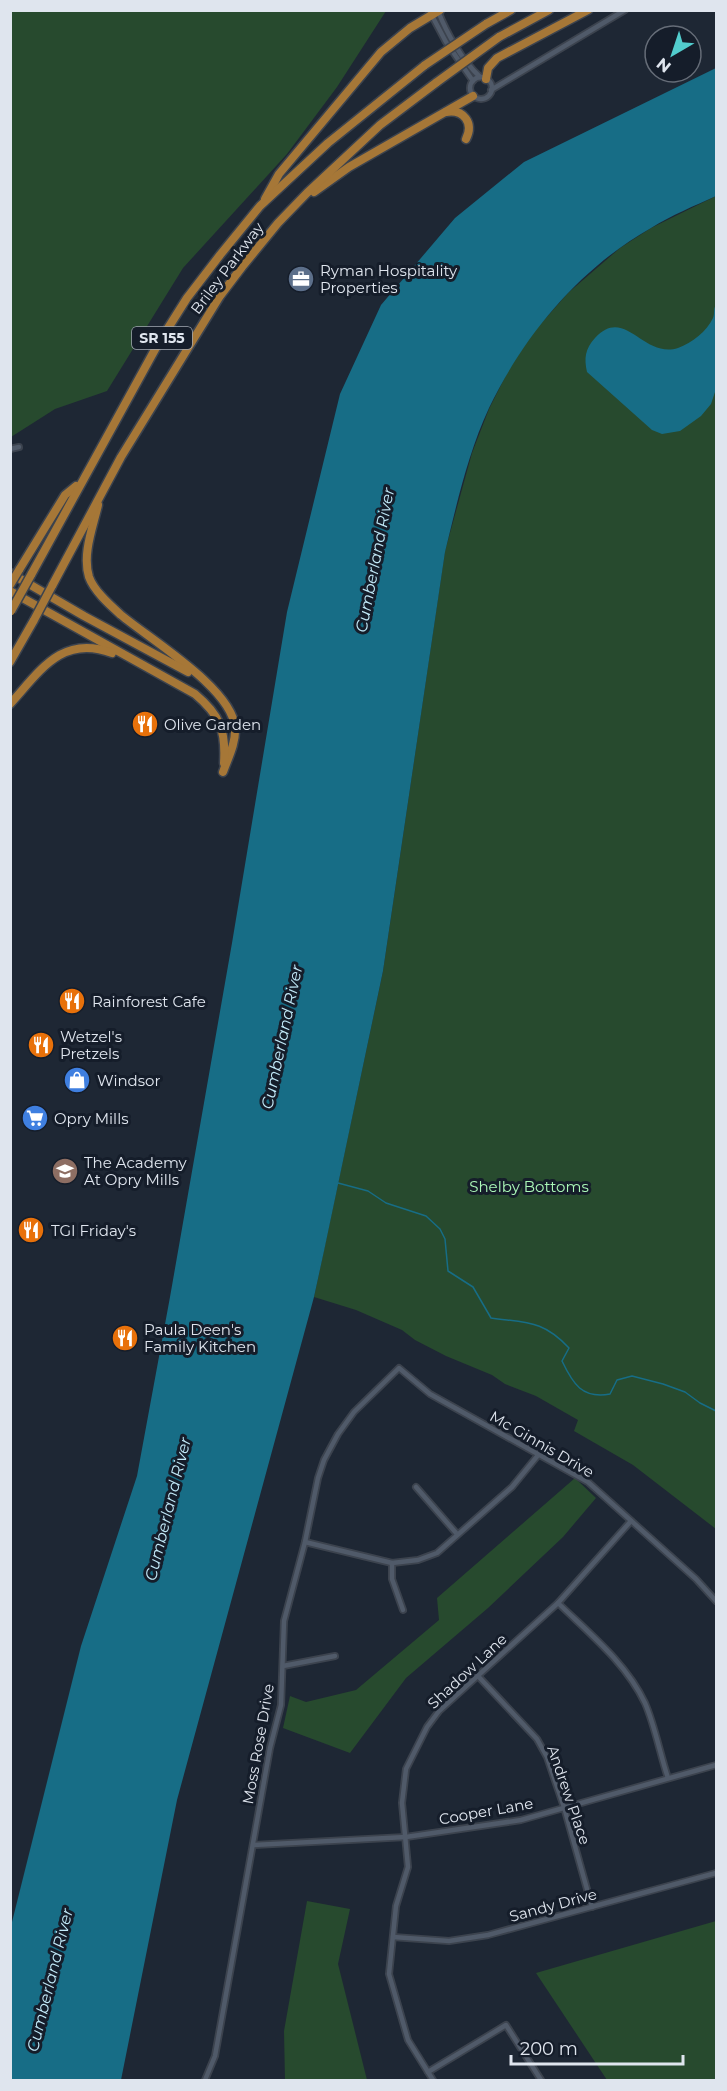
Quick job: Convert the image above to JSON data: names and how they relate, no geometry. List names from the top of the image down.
{
  "streets": {
    "highway": ["Briley Parkway", "SR 155"],
    "street": [
      "Mc Ginnis Drive",
      "Shadow Lane",
      "Moss Rose Drive",
      "Andrew Place",
      "Cooper Lane",
      "Sandy Drive"
    ]
  },
  "crossings": [
    ["Mc Ginnis Drive", "Shadow Lane"],
    ["Mc Ginnis Drive", "Moss Rose Drive"],
    ["Shadow Lane", "Andrew Place"],
    ["Shadow Lane", "Cooper Lane"],
    ["Shadow Lane", "Sandy Drive"],
    ["Moss Rose Drive", "Cooper Lane"],
    ["Andrew Place", "Cooper Lane"],
    ["Andrew Place", "Sandy Drive"]
  ],
  "water": ["Cumberland River"],
  "parks": ["Shelby Bottoms"],
  "places": {
    "office": ["Ryman Hospitality Properties"],
    "restaurant": [
      "Olive Garden",
      "Rainforest Cafe",
      "Wetzel's Pretzels",
      "TGI Friday's",
      "Paula Deen's Family Kitchen"
    ],
    "shop": ["Windsor"],
    "supermarket": ["Opry Mills"],
    "school or university": ["The Academy At Opry Mills"]
  },
  "scale_bar": "200 m",
  "north": "bottom left"
}
